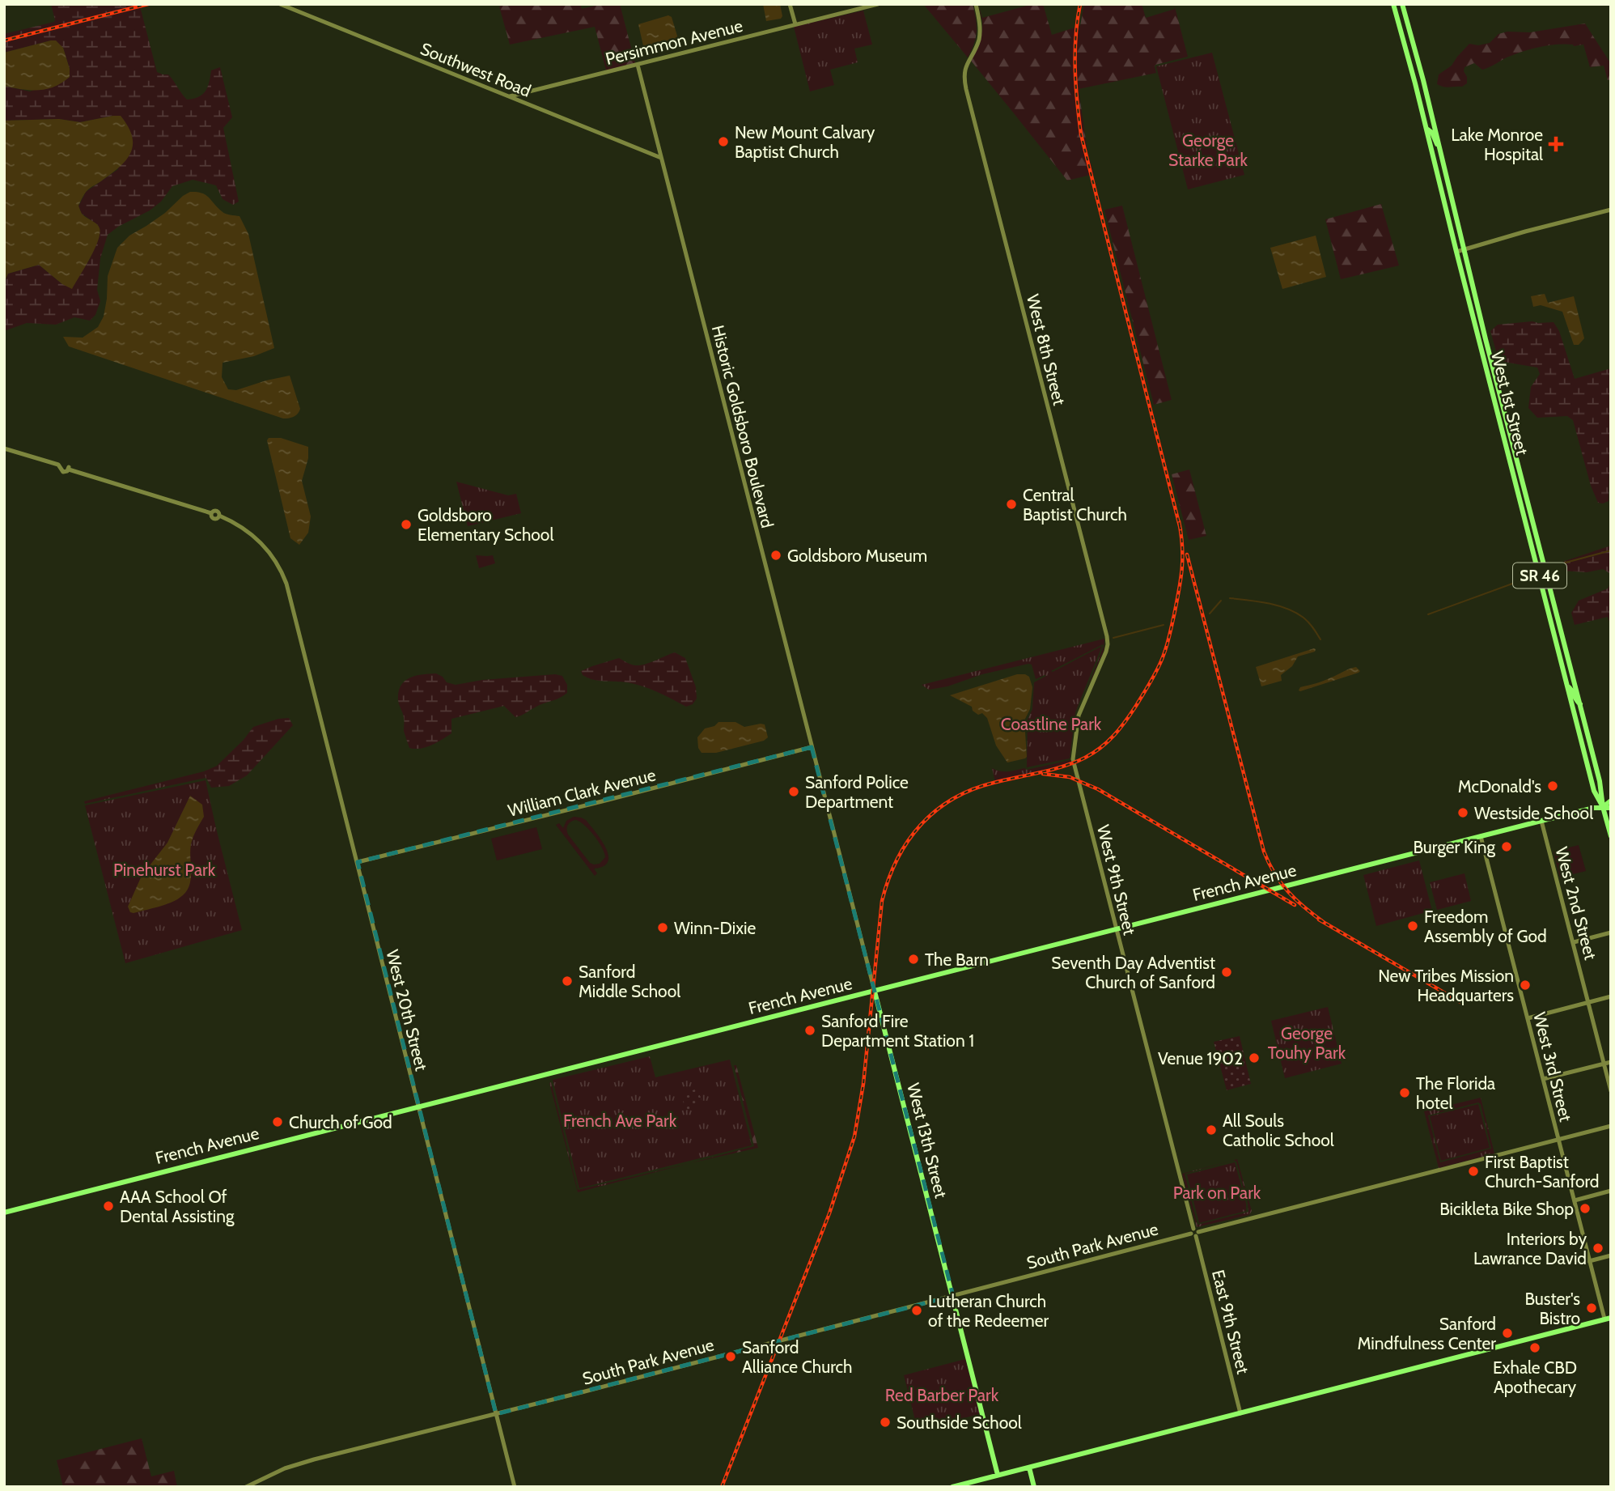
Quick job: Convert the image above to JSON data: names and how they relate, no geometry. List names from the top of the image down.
{
  "streets": {
    "main road": [
      "West 1st Street",
      "SR 46",
      "French Avenue",
      "West 13th Street"
    ],
    "street": [
      "Persimmon Avenue",
      "Southwest Road",
      "West 8th Street",
      "Historic Goldsboro Boulevard",
      "William Clark Avenue",
      "West 9th Street",
      "West 2nd Street",
      "West 20th Street",
      "West 3rd Street",
      "South Park Avenue",
      "East 9th Street"
    ]
  },
  "crossings": [
    ["Persimmon Avenue", "Southwest Road"],
    ["Persimmon Avenue", "Historic Goldsboro Boulevard"],
    ["Southwest Road", "Historic Goldsboro Boulevard"],
    ["West 8th Street", "West 9th Street"],
    ["West 1st Street", "French Avenue"],
    ["Historic Goldsboro Boulevard", "William Clark Avenue"],
    ["Historic Goldsboro Boulevard", "French Avenue"],
    ["Historic Goldsboro Boulevard", "West 13th Street"],
    ["William Clark Avenue", "West 20th Street"],
    ["West 9th Street", "French Avenue"],
    ["West 9th Street", "South Park Avenue"],
    ["West 9th Street", "East 9th Street"],
    ["French Avenue", "West 2nd Street"],
    ["French Avenue", "West 20th Street"],
    ["French Avenue", "West 3rd Street"],
    ["French Avenue", "West 13th Street"],
    ["West 20th Street", "South Park Avenue"],
    ["West 3rd Street", "South Park Avenue"],
    ["West 13th Street", "South Park Avenue"],
    ["South Park Avenue", "East 9th Street"]
  ],
  "parks": [
    "George Starke Park",
    "Coastline Park",
    "Pinehurst Park",
    "George Touhy Park",
    "French Ave Park",
    "Park on Park",
    "Red Barber Park"
  ],
  "places": {
    "other": [
      "New Mount Calvary Baptist Church",
      "Central Baptist Church",
      "Goldsboro Elementary School",
      "Goldsboro Museum",
      "McDonald's",
      "Sanford Police Department",
      "Westside School",
      "Burger King",
      "Freedom Assembly of God",
      "Winn-Dixie",
      "The Barn",
      "Seventh Day Adventist Church of Sanford",
      "Sanford Middle School",
      "New Tribes Mission Headquarters",
      "Sanford Fire Department Station 1",
      "Venue 1902",
      "The Florida hotel",
      "Church of God",
      "All Souls Catholic School",
      "First Baptist Church-Sanford",
      "AAA School Of Dental Assisting",
      "Bicikleta Bike Shop",
      "Interiors by Lawrance David",
      "Buster's Bistro",
      "Lutheran Church of the Redeemer",
      "Sanford Mindfulness Center",
      "Exhale CBD Apothecary",
      "Sanford Alliance Church",
      "Southside School"
    ],
    "health": ["Lake Monroe Hospital"]
  }
}
